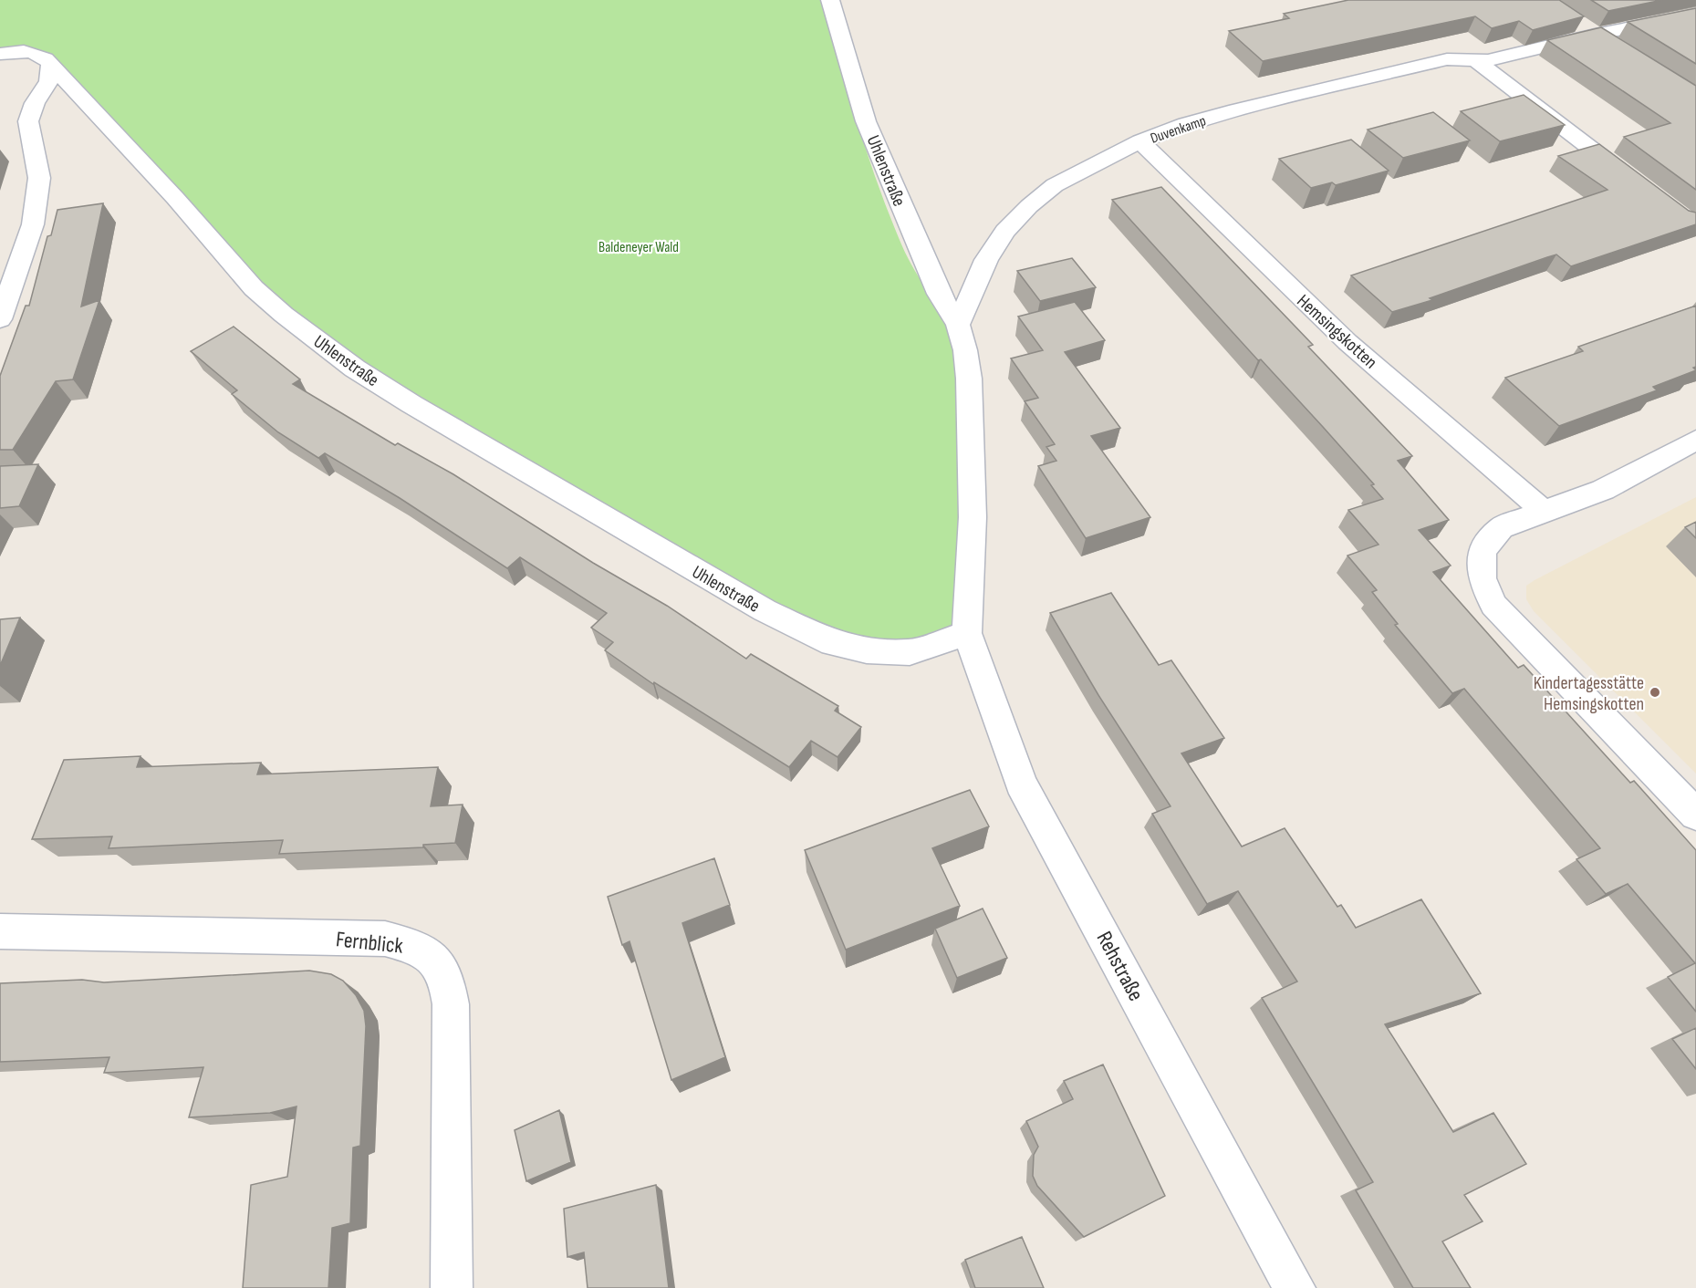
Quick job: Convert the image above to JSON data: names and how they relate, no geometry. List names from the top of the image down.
{
  "streets": {
    "street": [
      "Duvenkamp",
      "Uhlenstraße",
      "Hemsingskotten",
      "Fernblick",
      "Rehstraße"
    ]
  },
  "crossings": [
    ["Duvenkamp", "Uhlenstraße"],
    ["Duvenkamp", "Hemsingskotten"],
    ["Uhlenstraße", "Rehstraße"]
  ],
  "parks": ["Baldeneyer Wald"],
  "places": ["Kindertagesstätte Hemsingskotten"]
}
